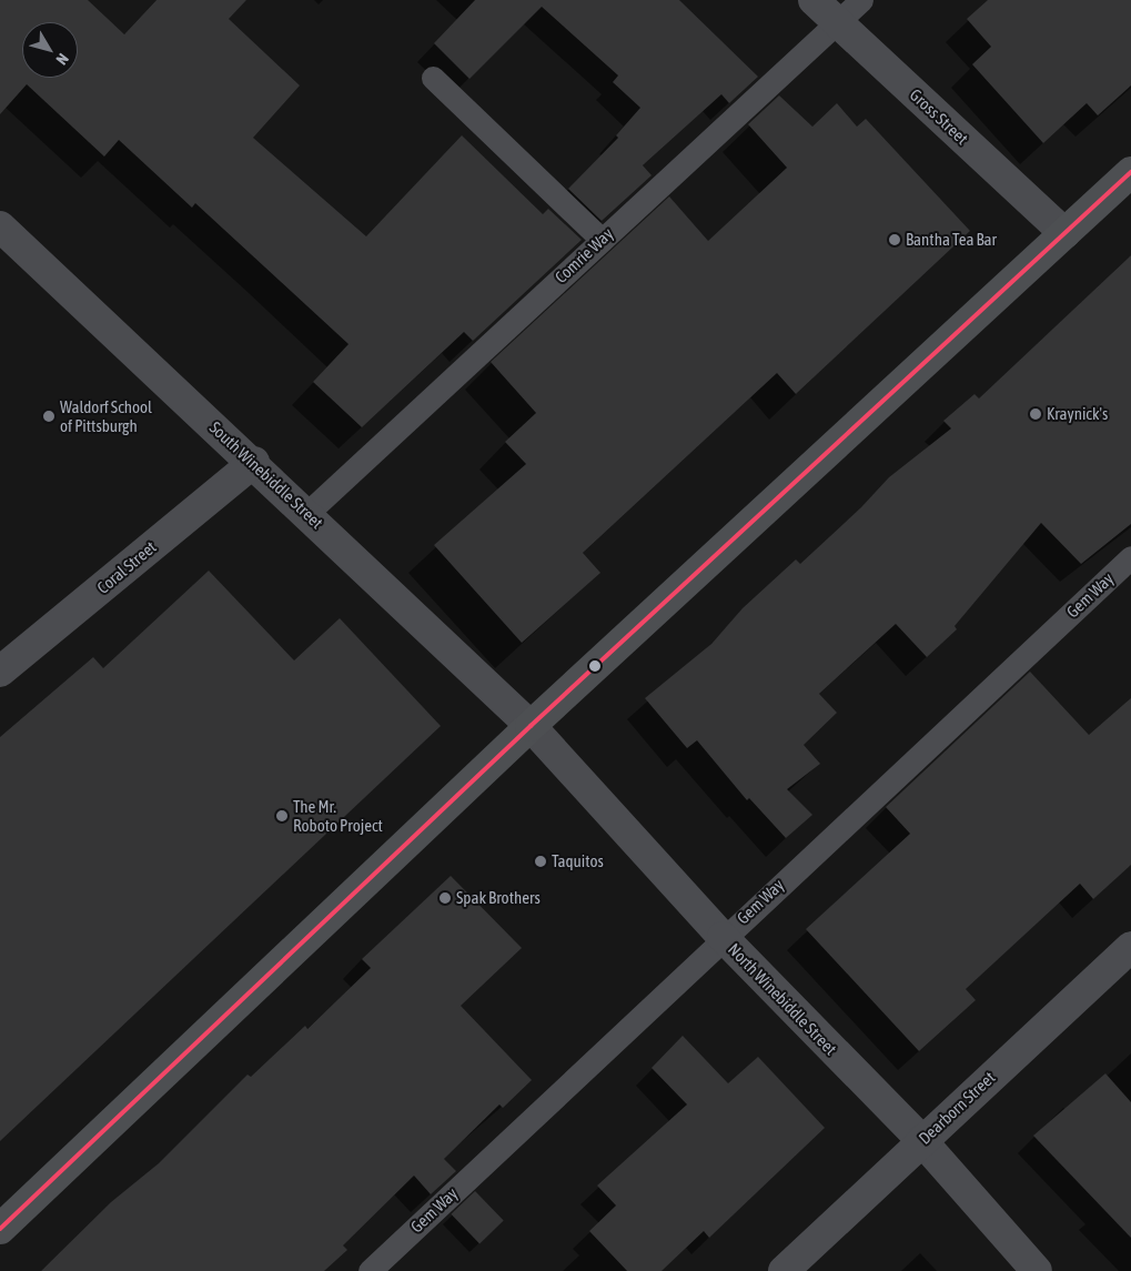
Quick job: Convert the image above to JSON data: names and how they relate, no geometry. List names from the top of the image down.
{
  "streets": {
    "street": [
      "Gross Street",
      "South Winebiddle Street",
      "Coral Street",
      "North Winebiddle Street",
      "Dearborn Street"
    ],
    "lane": ["Comrie Way", "Gem Way"]
  },
  "crossings": [
    ["Gross Street", "Comrie Way"],
    ["Comrie Way", "South Winebiddle Street"],
    ["South Winebiddle Street", "Coral Street"],
    ["South Winebiddle Street", "North Winebiddle Street"],
    ["Gem Way", "North Winebiddle Street"],
    ["North Winebiddle Street", "Dearborn Street"]
  ],
  "places": [
    "Bantha Tea Bar",
    "Kraynick's",
    "Waldorf School of Pittsburgh",
    "The Mr. Roboto Project",
    "Taquitos",
    "Spak Brothers"
  ],
  "north": "bottom right"
}
